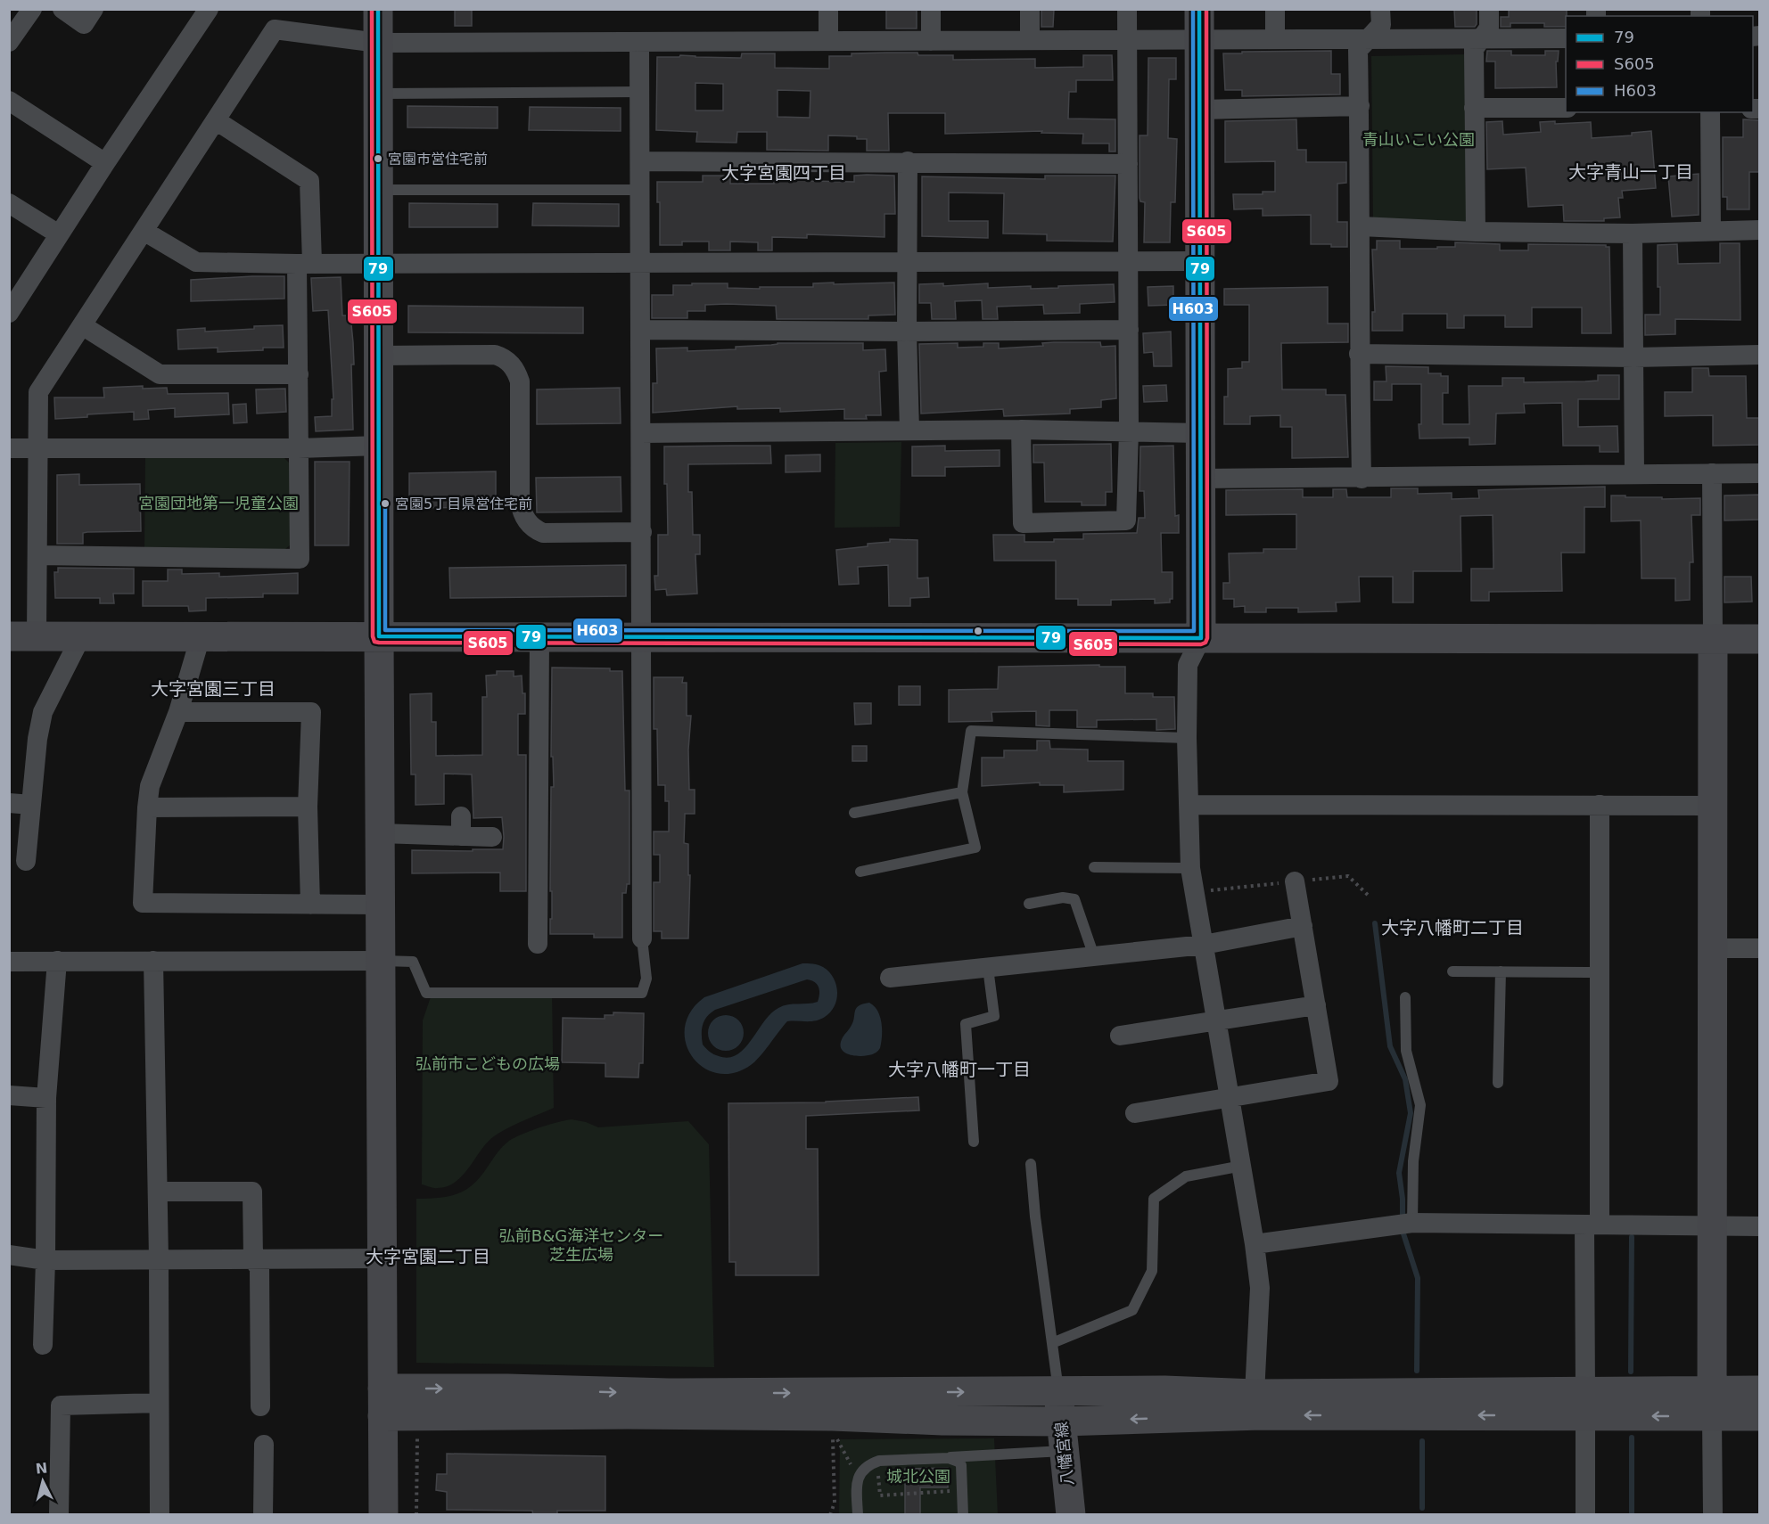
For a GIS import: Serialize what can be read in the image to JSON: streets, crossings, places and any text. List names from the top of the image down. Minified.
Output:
{"streets":{"street":["八幡宮線"]},"districts":["大字青山一丁目","大字宮園四丁目","大字宮園三丁目","大字八幡町二丁目","大字八幡町一丁目","大字宮園二丁目"],"parks":["青山いこい公園","宮園団地第一児童公園","弘前市こどもの広場","弘前B&G海洋センター 芝生広場","城北公園"],"places":["宮園市営住宅前","宮園5丁目県営住宅前"],"lines":["transit line 79","transit line S605","transit line H603"],"legend":["79","S605","H603"],"north":"top"}
